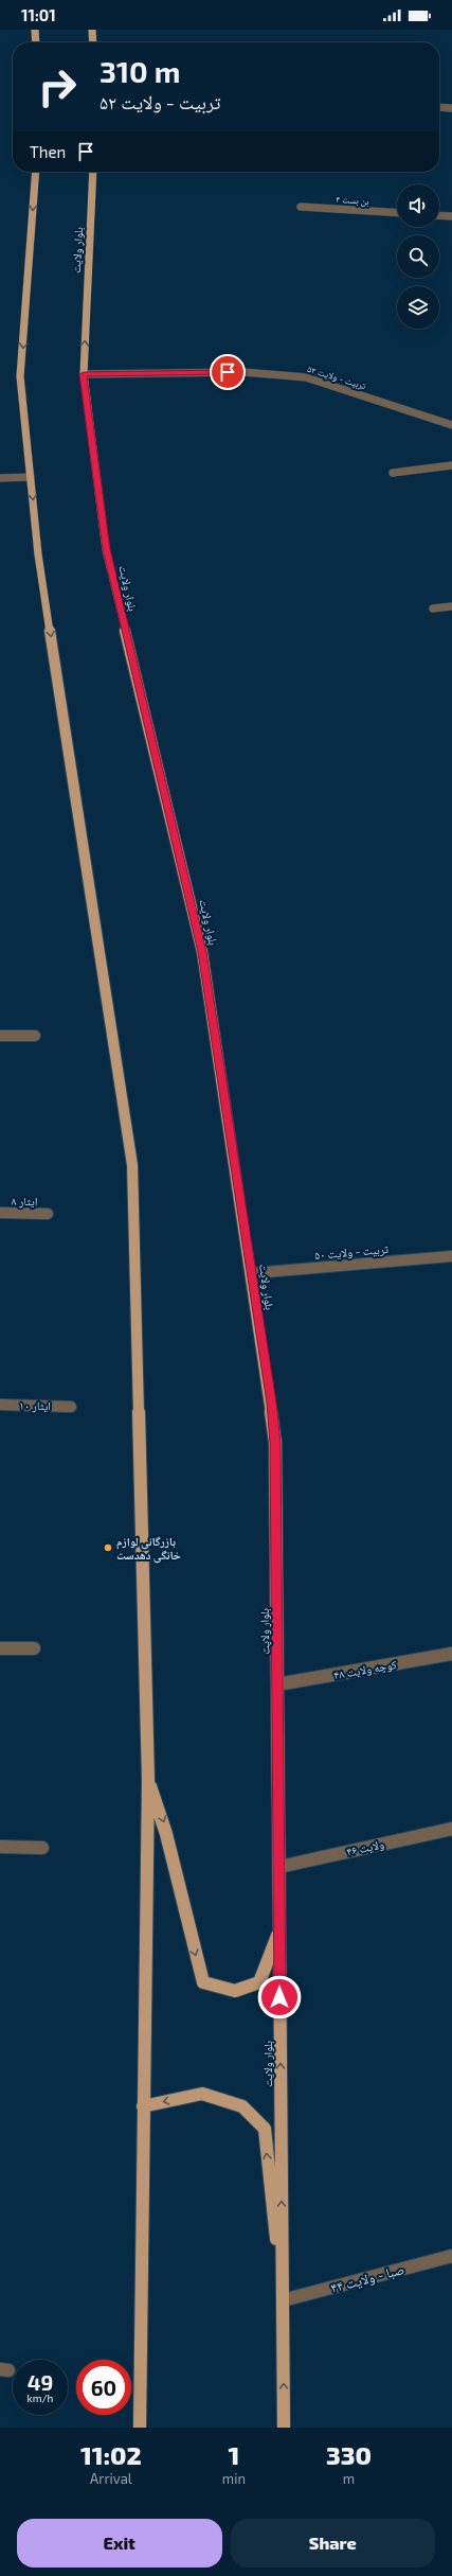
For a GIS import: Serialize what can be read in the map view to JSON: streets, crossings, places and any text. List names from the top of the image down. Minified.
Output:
{"streets":{"main road":["بلوار ولایت"],"street":["بن بست ۴","تربیت - ولایت ۵۲","ایثار ۸","تربیت - ولایت ۵۰","ایثار ۱۰","کوچه ولایت ۴۸","ولایت ۴۶","صبا - ولایت ۴۴"]},"crossings":[["بلوار ولایت","تربیت - ولایت ۵۲"],["بلوار ولایت","تربیت - ولایت ۵۰"],["بلوار ولایت","کوچه ولایت ۴۸"],["بلوار ولایت","ولایت ۴۶"],["بلوار ولایت","صبا - ولایت ۴۴"]],"places":["بازرگانی لوازم خانگی دهدست"],"page":{"status":"11:01","turn":["310 m","تربیت - ولایت ۵۲"],"then":"Then","speed":"49 km/h","limit":"60","eta":["11:02","Arrival","1","min","330","m"],"buttons":["Exit","Share"]}}
